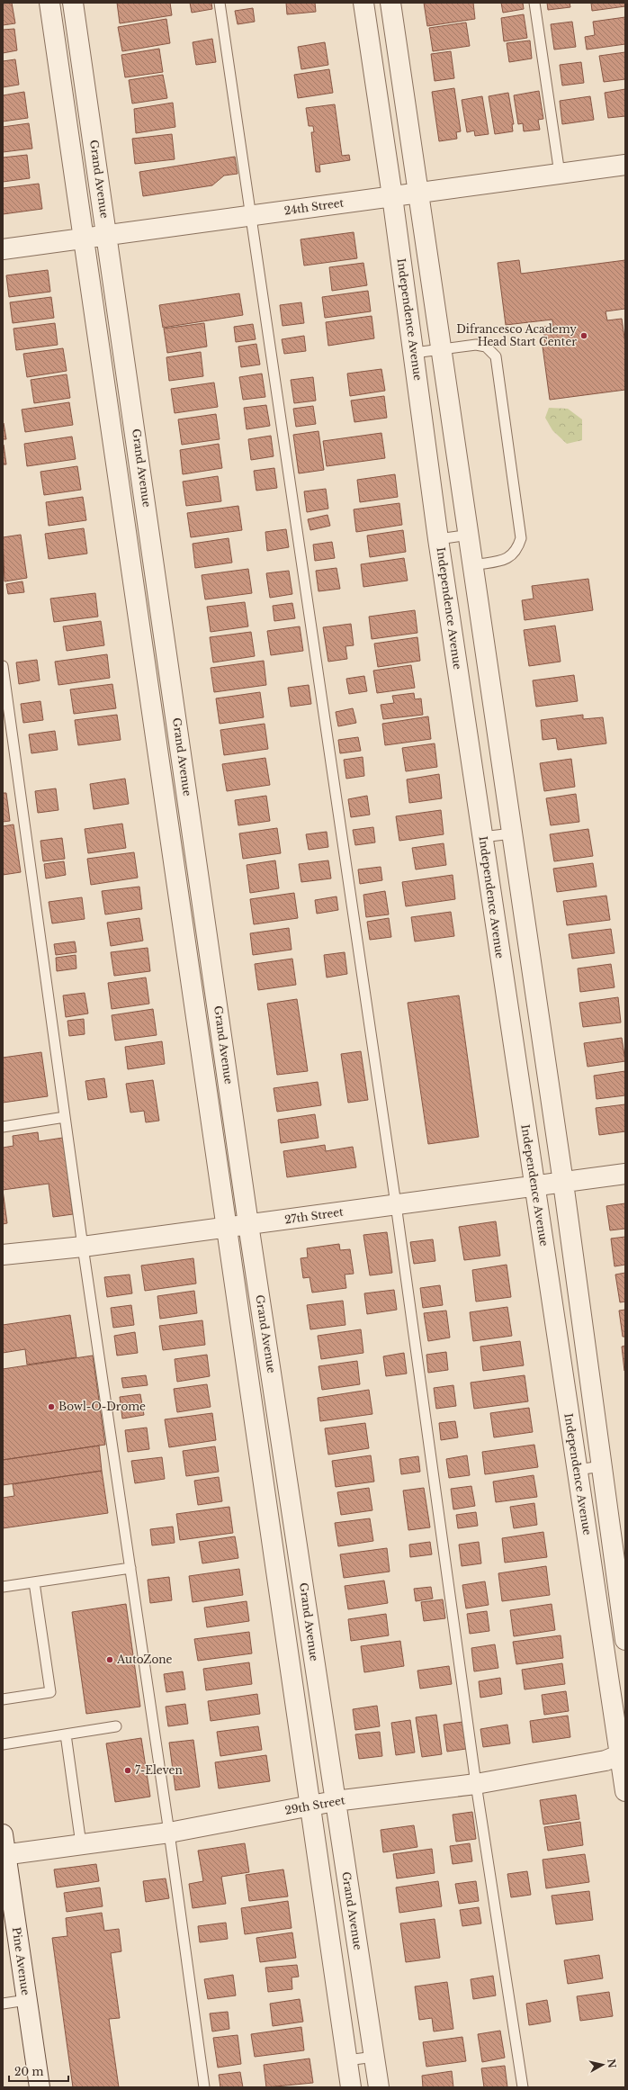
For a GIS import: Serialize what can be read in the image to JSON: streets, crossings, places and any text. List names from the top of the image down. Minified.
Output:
{"streets":{"street":["Grand Avenue","24th Street","Independence Avenue","27th Street","29th Street","Pine Avenue"]},"crossings":[["Grand Avenue","24th Street"],["Grand Avenue","27th Street"],["Grand Avenue","29th Street"],["24th Street","Independence Avenue"],["Independence Avenue","27th Street"],["Independence Avenue","29th Street"],["29th Street","Pine Avenue"]],"places":["Difrancesco Academy Head Start Center","Bowl-O-Drome","AutoZone","7-Eleven"],"scale_bar":"20 m","north":"right"}
